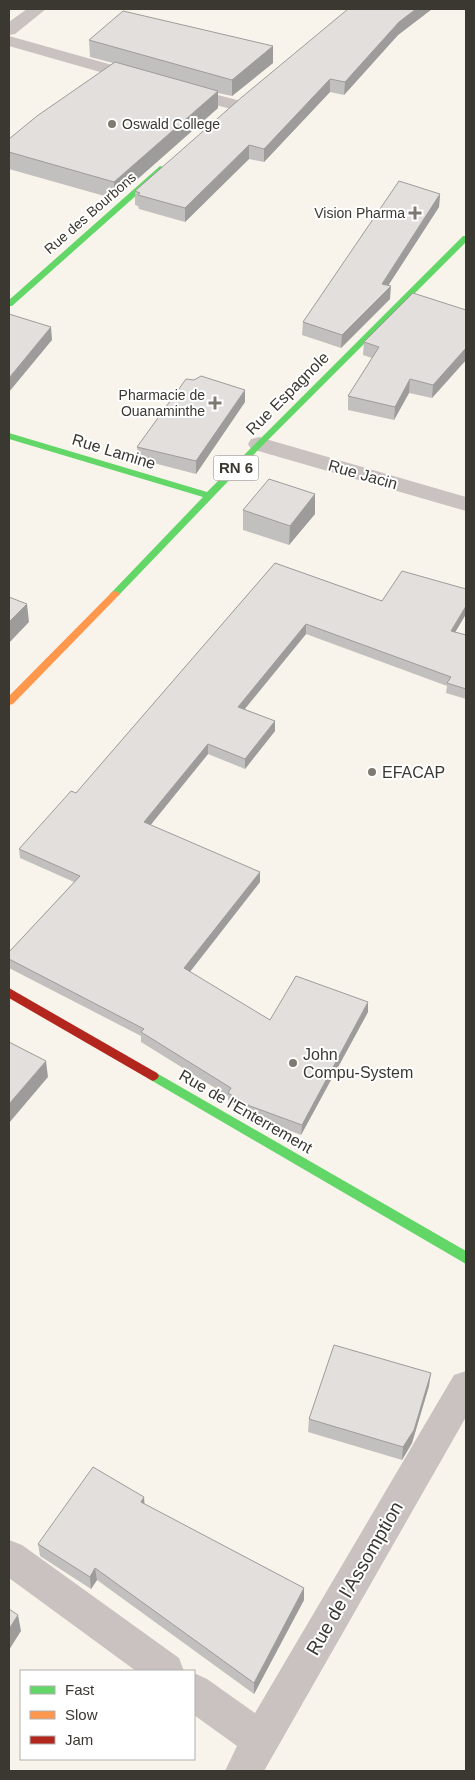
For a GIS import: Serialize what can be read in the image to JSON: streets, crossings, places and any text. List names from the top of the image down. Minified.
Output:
{"streets":{"street":["Rue des Bourbons","Rue Espagnole","Rue Lamine","RN 6","Rue Jacin","Rue de l'Enterrement","Rue de l'Assomption"]},"crossings":[["Rue Espagnole","Rue Lamine"],["Rue Espagnole","Rue Jacin"]],"places":{"other":["Oswald College","EFACAP","John Compu-System"],"health":["Vision Pharma","Pharmacie de Ouanaminthe"]},"legend":["Fast","Slow","Jam"]}
